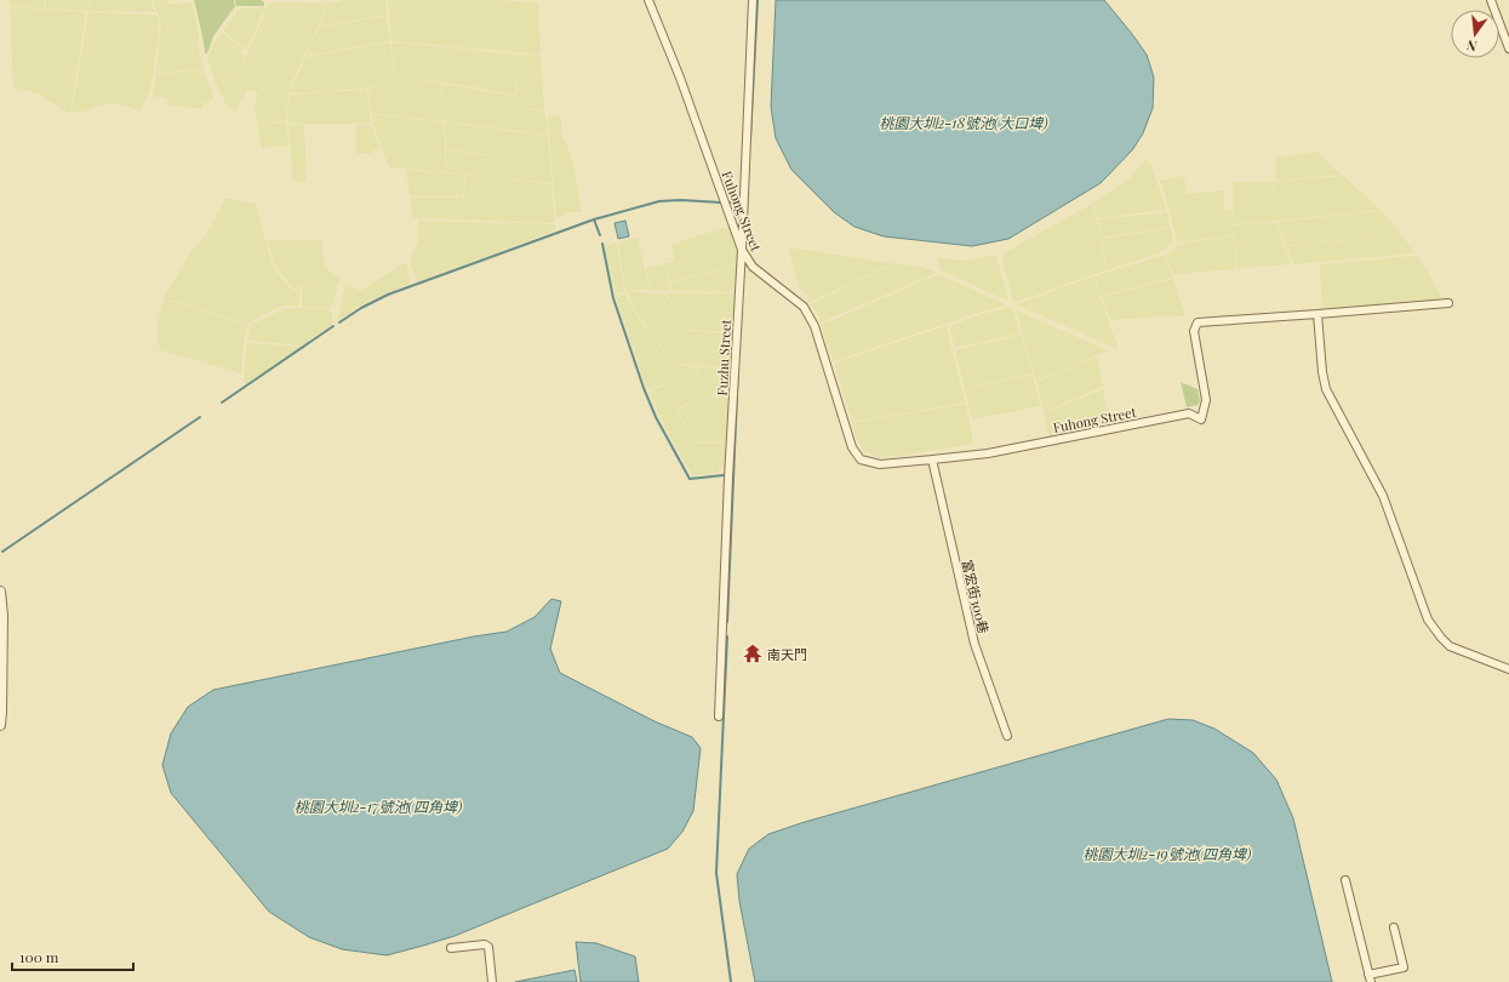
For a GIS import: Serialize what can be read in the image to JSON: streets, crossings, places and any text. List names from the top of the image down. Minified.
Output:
{"streets":{"street":["Fuhong Street","Fuzhu Street","富宏街300巷"]},"crossings":[["Fuhong Street","Fuzhu Street"],["Fuhong Street","富宏街300巷"]],"water":["桃園大圳2-18號池(大口埤)","桃園大圳2-17號池(四角埤)","桃園大圳2-19號池(四角埤)"],"places":{"temple":["南天門"]},"scale_bar":"100 m","north":"bottom"}
